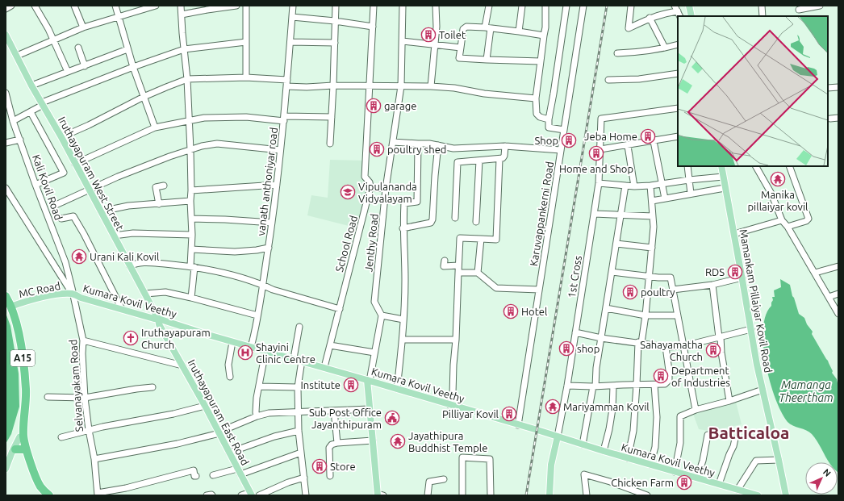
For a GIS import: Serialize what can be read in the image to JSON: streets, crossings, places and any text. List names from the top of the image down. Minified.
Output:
{"streets":{"highway":["A15"],"main road":["Iruthayapuram West Street","MC Road","Kumara Kovil Veethy","Mamankam Pillaiyar Kovil Road","Iruthayapuram East Road"],"street":["vanath anthoniyar road","Kali Kovil Road","Karuvappankerni Road","Jenthy Road","School Road","1st Cross","Selvanayakam Road"]},"crossings":[["Iruthayapuram West Street","Kumara Kovil Veethy"],["Iruthayapuram West Street","Iruthayapuram East Road"],["vanath anthoniyar road","Kumara Kovil Veethy"],["Kali Kovil Road","MC Road"],["Kali Kovil Road","Kumara Kovil Veethy"],["Kali Kovil Road","Selvanayakam Road"],["Karuvappankerni Road","Kumara Kovil Veethy"],["School Road","Kumara Kovil Veethy"],["1st Cross","Kumara Kovil Veethy"],["MC Road","Kumara Kovil Veethy"],["MC Road","A15"],["MC Road","Selvanayakam Road"],["Kumara Kovil Veethy","Selvanayakam Road"],["Kumara Kovil Veethy","Iruthayapuram East Road"]],"districts":["Batticaloa"],"water":["Mamanga Theertham"],"places":{"building":["Toilet","garage","Jeba Home","Shop","poultry shed","Home and Shop","RDS","poultry","Hotel","shop","Sahayamatha Church","Department of Industries","Institute","Pilliyar Kovil","Store","Chicken Farm"],"temple":["Manika pillaiyar kovil","Urani Kali Kovil","Mariyamman Kovil","Jayathipura Buddhist Temple"],"school or university":["Vipulananda Vidyalayam"],"church":["Iruthayapuram Church"],"hospital":["Shayini Clinic Centre"],"public building":["Sub Post Office Jayanthipuram"]},"north":"top right"}
